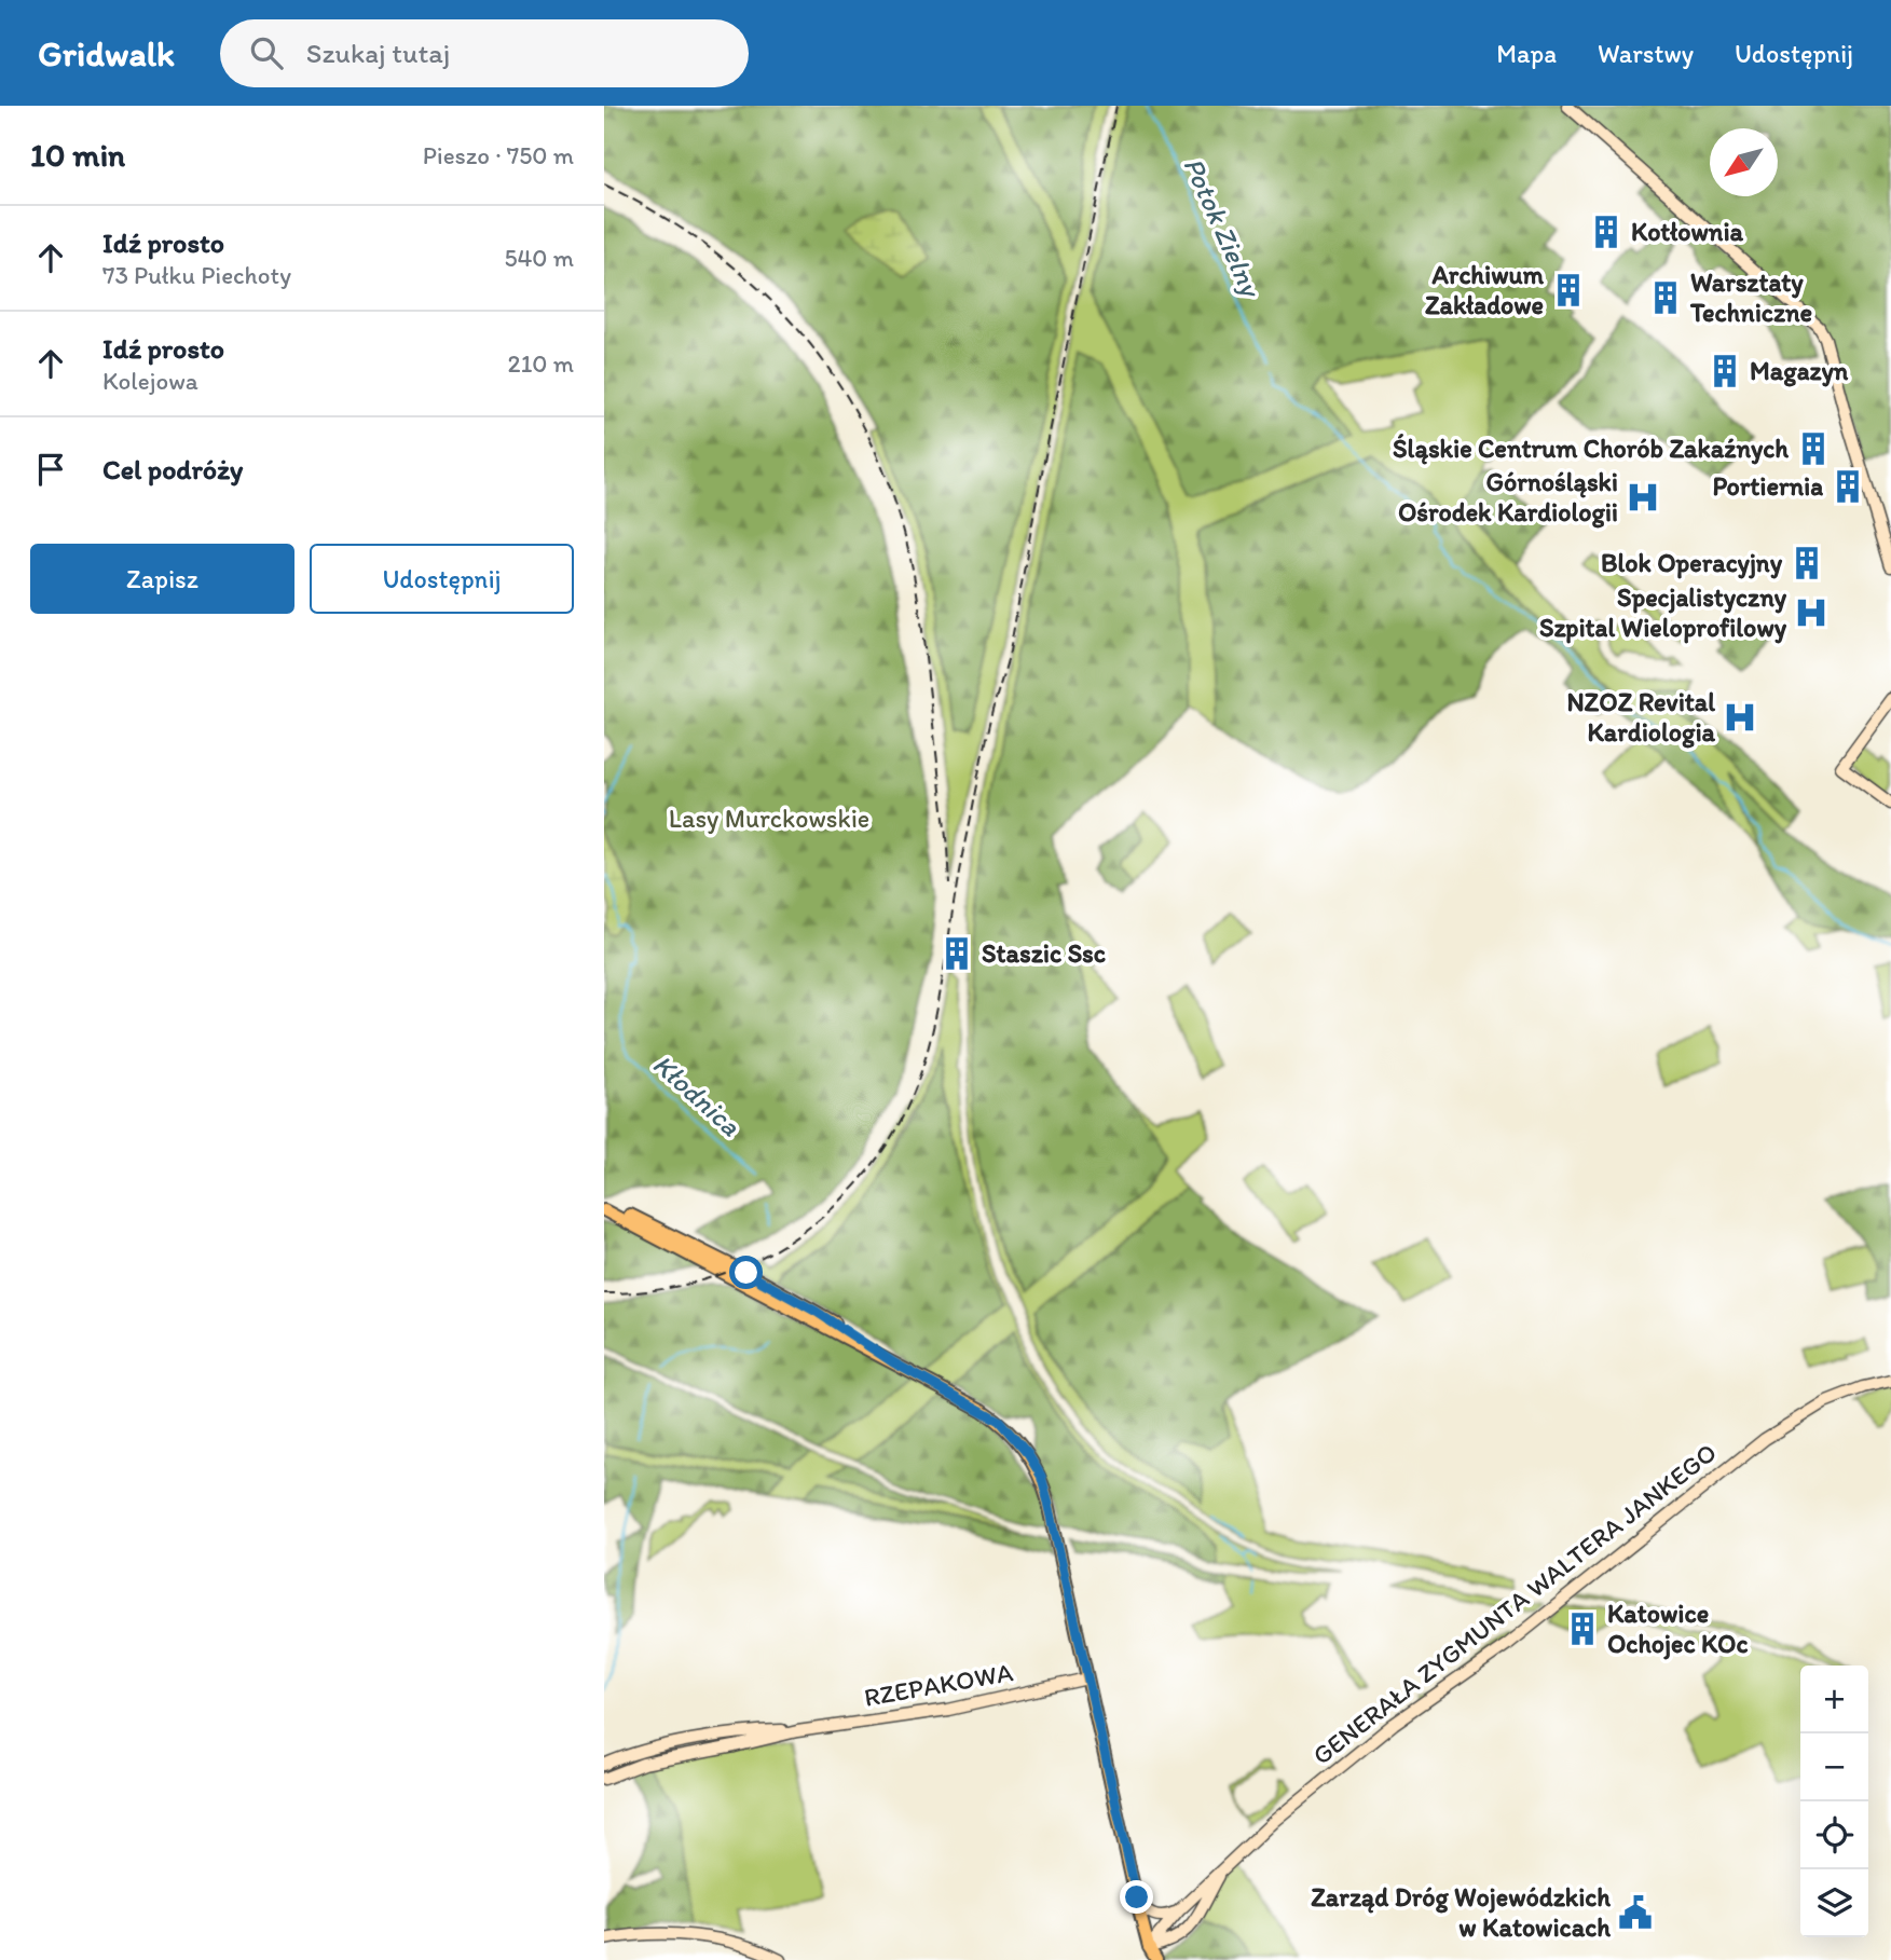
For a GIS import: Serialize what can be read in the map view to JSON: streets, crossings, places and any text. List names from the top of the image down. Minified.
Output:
{"streets":{"street":["GENERAŁA ZYGMUNTA WALTERA JANKEGO","RZEPAKOWA"]},"water":["Potok Zielny","Kłodnica"],"parks":["Lasy Murckowskie"],"places":{"building":["Kotłownia","Archiwum Zakładowe","Warsztaty Techniczne","Magazyn","Śląskie Centrum Chorób Zakaźnych","Portiernia","Blok Operacyjny","Staszic Ssc","Katowice Ochojec KOc"],"hospital":["Górnośląski Ośrodek Kardiologii","Specjalistyczny Szpital Wieloprofilowy","NZOZ Revital Kardiologia"],"public building":["Zarząd Dróg Wojewódzkich w Katowicach"]},"north":"bottom left","page":{"header":"Gridwalk","search":"Szukaj tutaj","nav":["Mapa","Warstwy","Udostępnij"],"heading":["10 min","Pieszo · 750 m"],"list":[["Idź prosto","73 Pułku Piechoty","540 m"],["Idź prosto","Kolejowa","210 m"],"Cel podróży"],"buttons":["Zapisz","Udostępnij"],"map_buttons":["+","−"]}}
